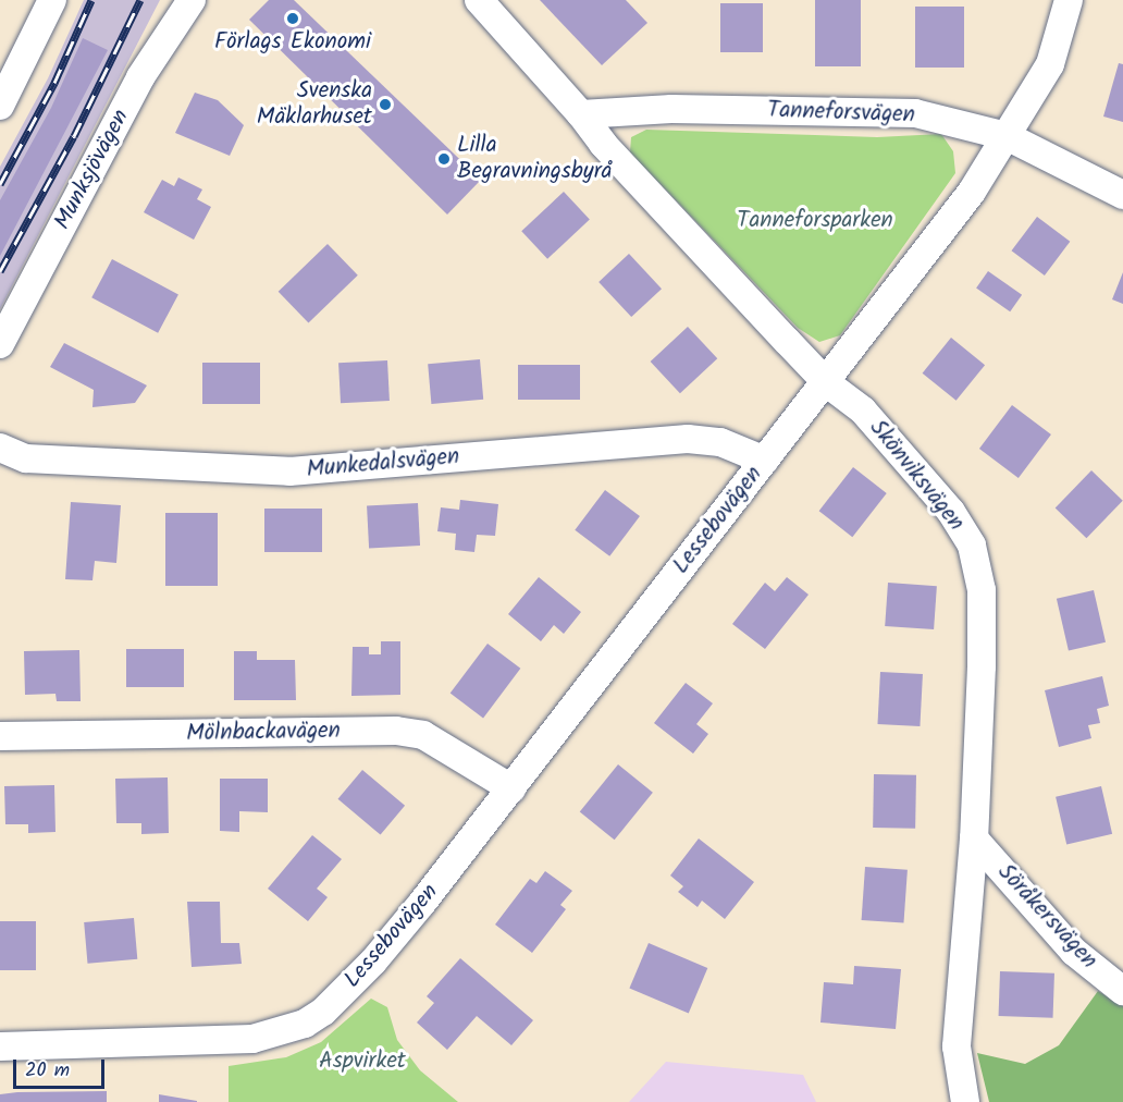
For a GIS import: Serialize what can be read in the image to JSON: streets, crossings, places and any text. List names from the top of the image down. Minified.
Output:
{"streets":{"street":["Tanneforsvägen","Munksjövägen","Munkedalsvägen","Skönviksvägen","Lessebovägen","Mölnbackavägen","Söråkersvägen"]},"crossings":[["Tanneforsvägen","Skönviksvägen"],["Tanneforsvägen","Lessebovägen"],["Munkedalsvägen","Lessebovägen"],["Skönviksvägen","Lessebovägen"],["Skönviksvägen","Söråkersvägen"],["Lessebovägen","Mölnbackavägen"]],"parks":["Tanneforsparken","Aspvirket"],"places":["Förlags Ekonomi","Svenska Mäklarhuset","Lilla Begravningsbyrå"],"scale_bar":"20 m"}
